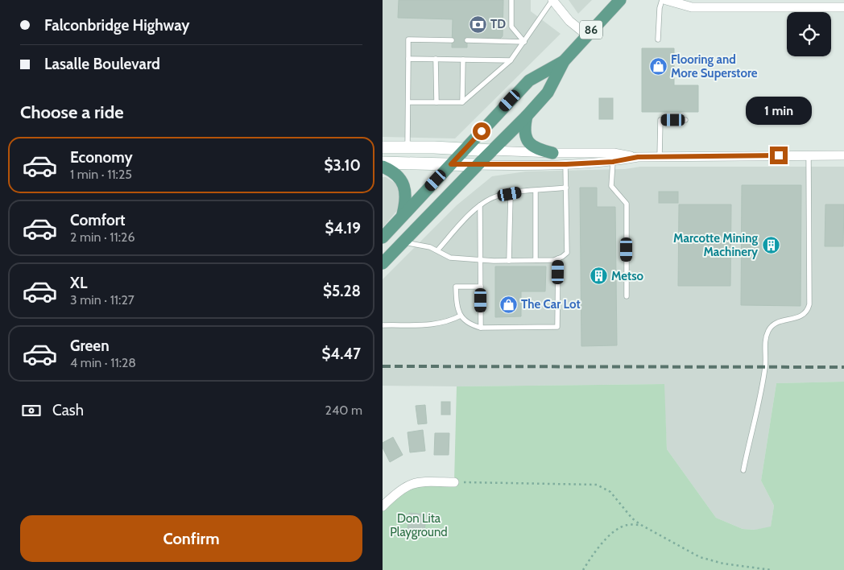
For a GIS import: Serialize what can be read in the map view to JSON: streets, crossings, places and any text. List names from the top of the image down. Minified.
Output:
{"streets":{"main road":["86"]},"parks":["Don Lita Playground"],"places":{"bank":["TD"],"shop":["Flooring and More Superstore","The Car Lot"],"building":["Marcotte Mining Machinery","Metso"]},"page":{"banner":["Falconbridge Highway","Lasalle Boulevard"],"heading":"Choose a ride","bubble":"1 min","list":[{"name":"Economy","note":"1 min · 11:25","value":"$3.10"},{"name":"Comfort","note":"2 min · 11:26","value":"$4.19"},{"name":"XL","note":"3 min · 11:27","value":"$5.28"},{"name":"Green","note":"4 min · 11:28","value":"$4.47"}],"pay":["Cash","240 m"],"buttons":"Confirm"}}
